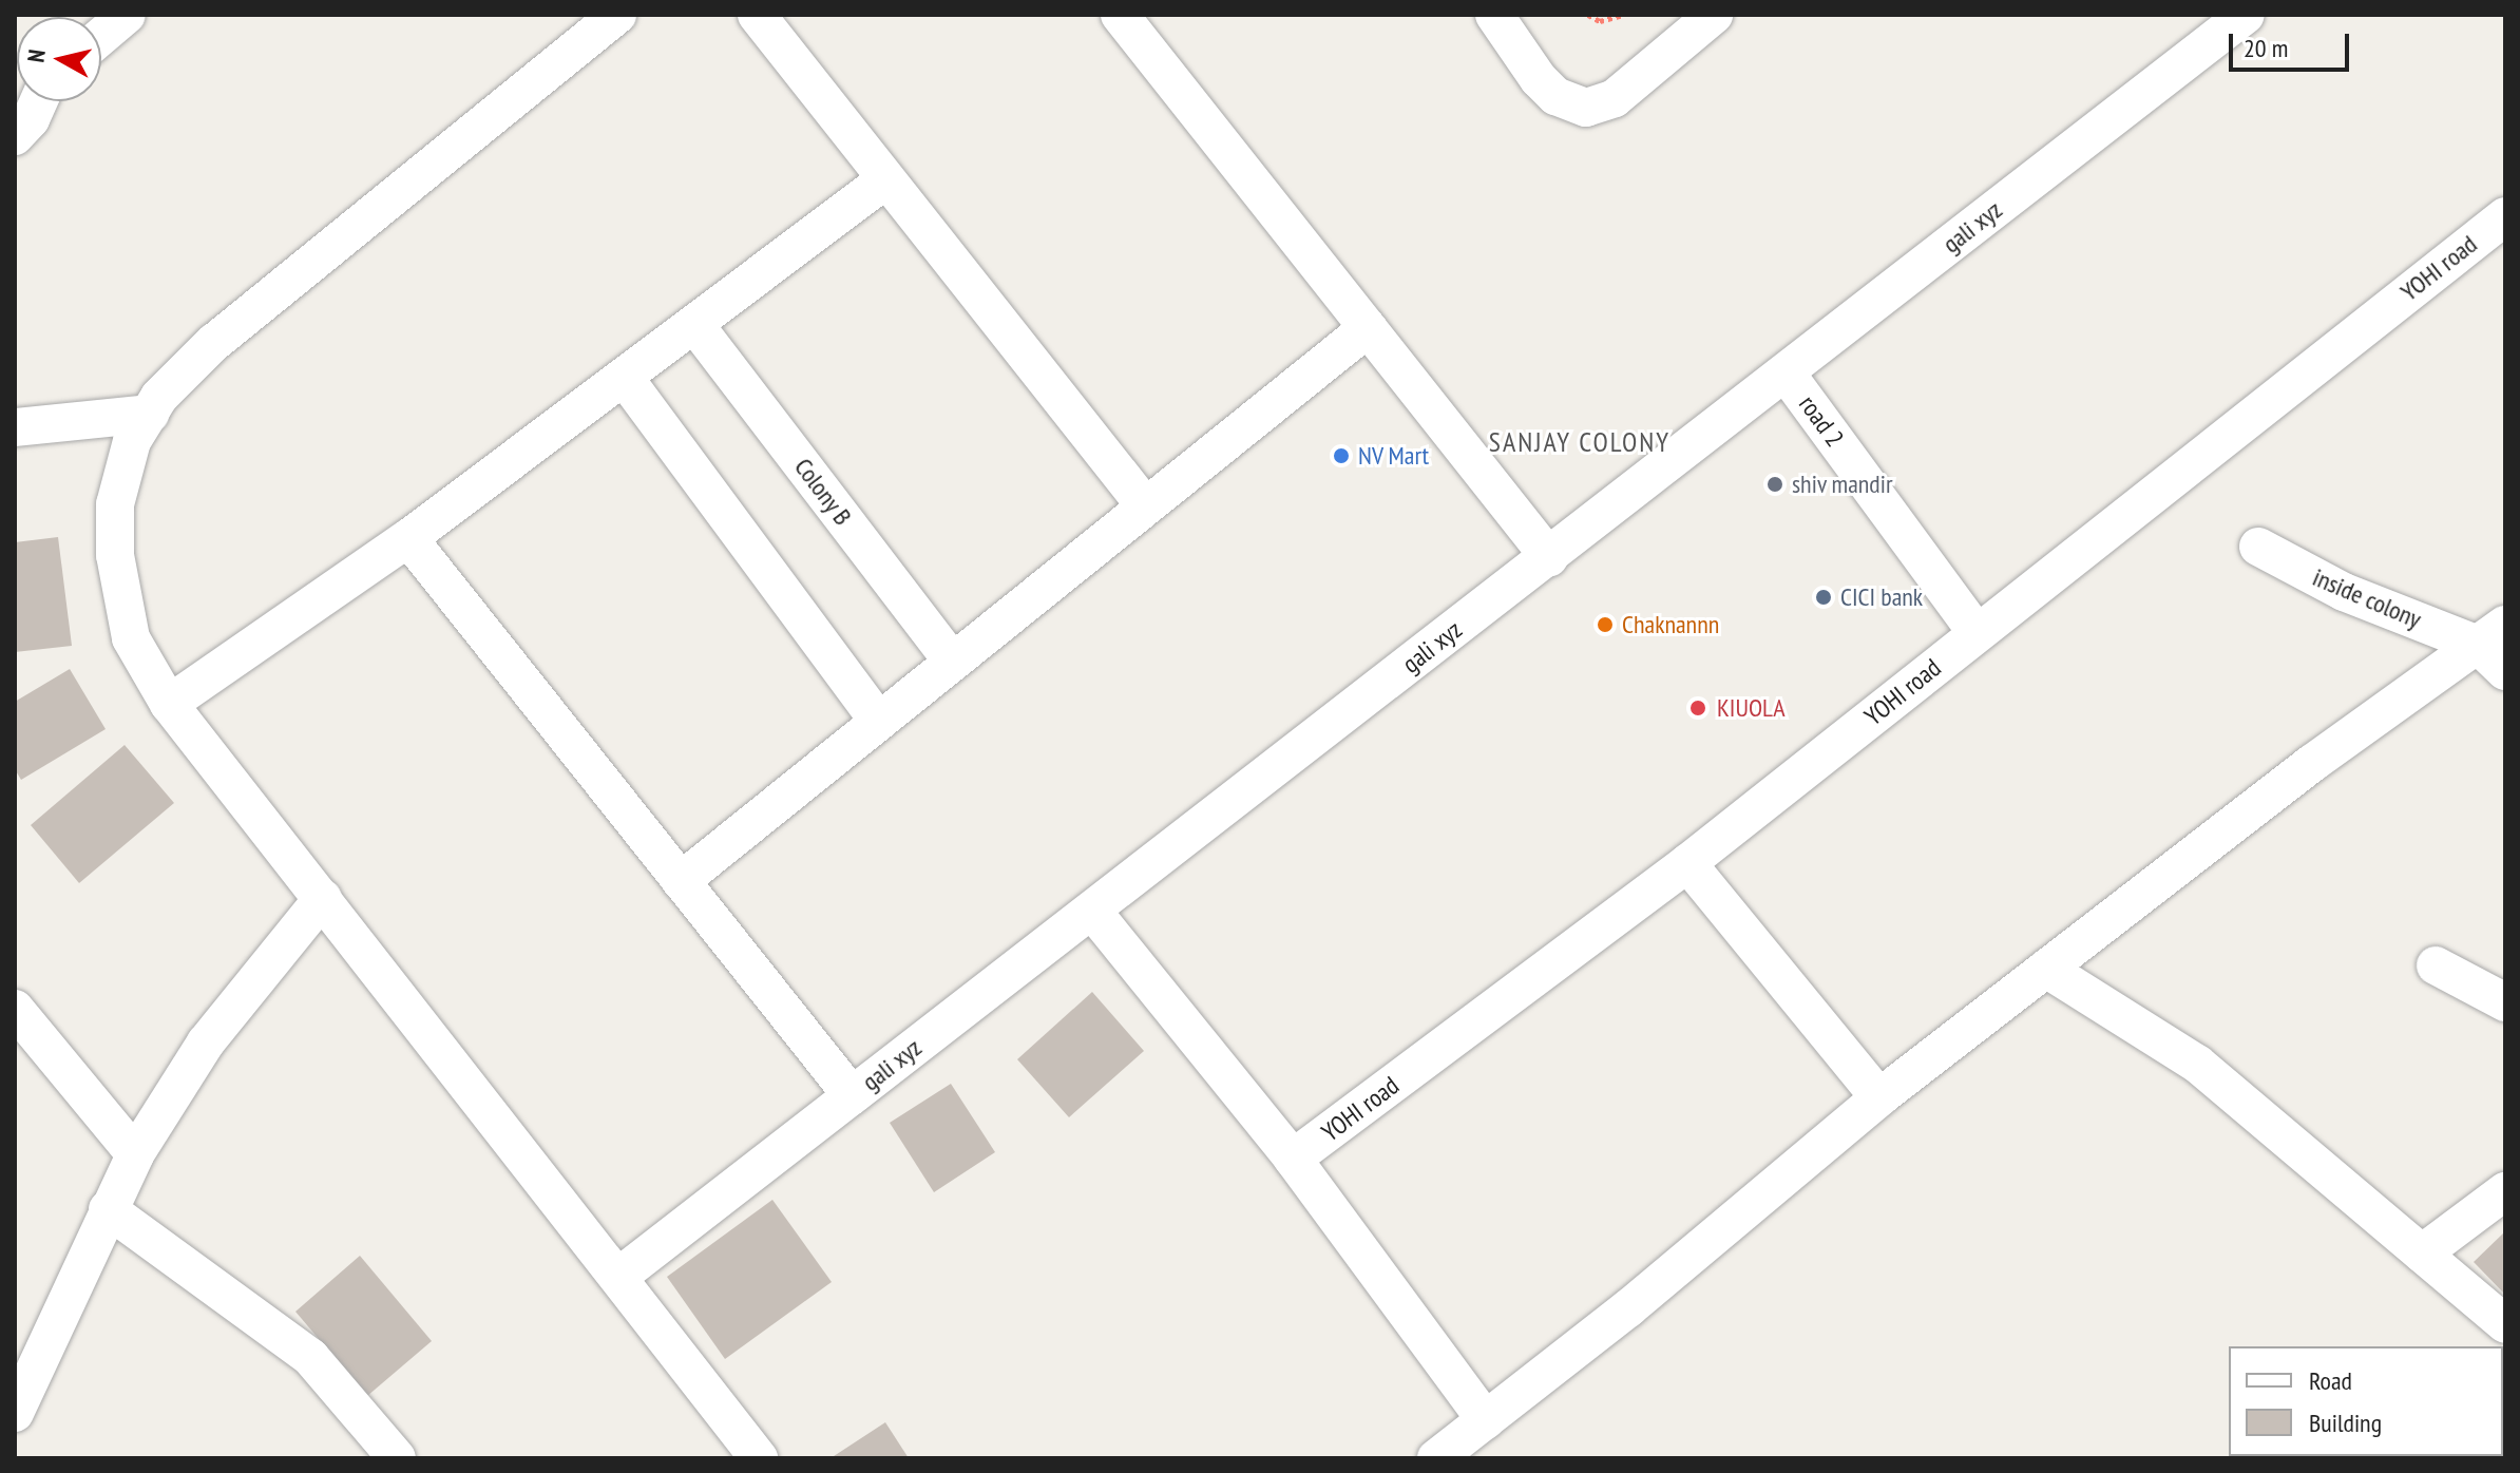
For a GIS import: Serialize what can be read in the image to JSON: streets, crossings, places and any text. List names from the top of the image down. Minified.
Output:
{"streets":{"street":["gali xyz","YOHI road","road 2","Colony B","inside colony"]},"crossings":[["gali xyz","road 2"],["YOHI road","road 2"]],"districts":["SANJAY COLONY"],"places":["NV Mart","shiv mandir","CICI bank","Chaknannn","KIUOLA"],"legend":["Road","Building"],"scale_bar":"20 m","north":"left"}
